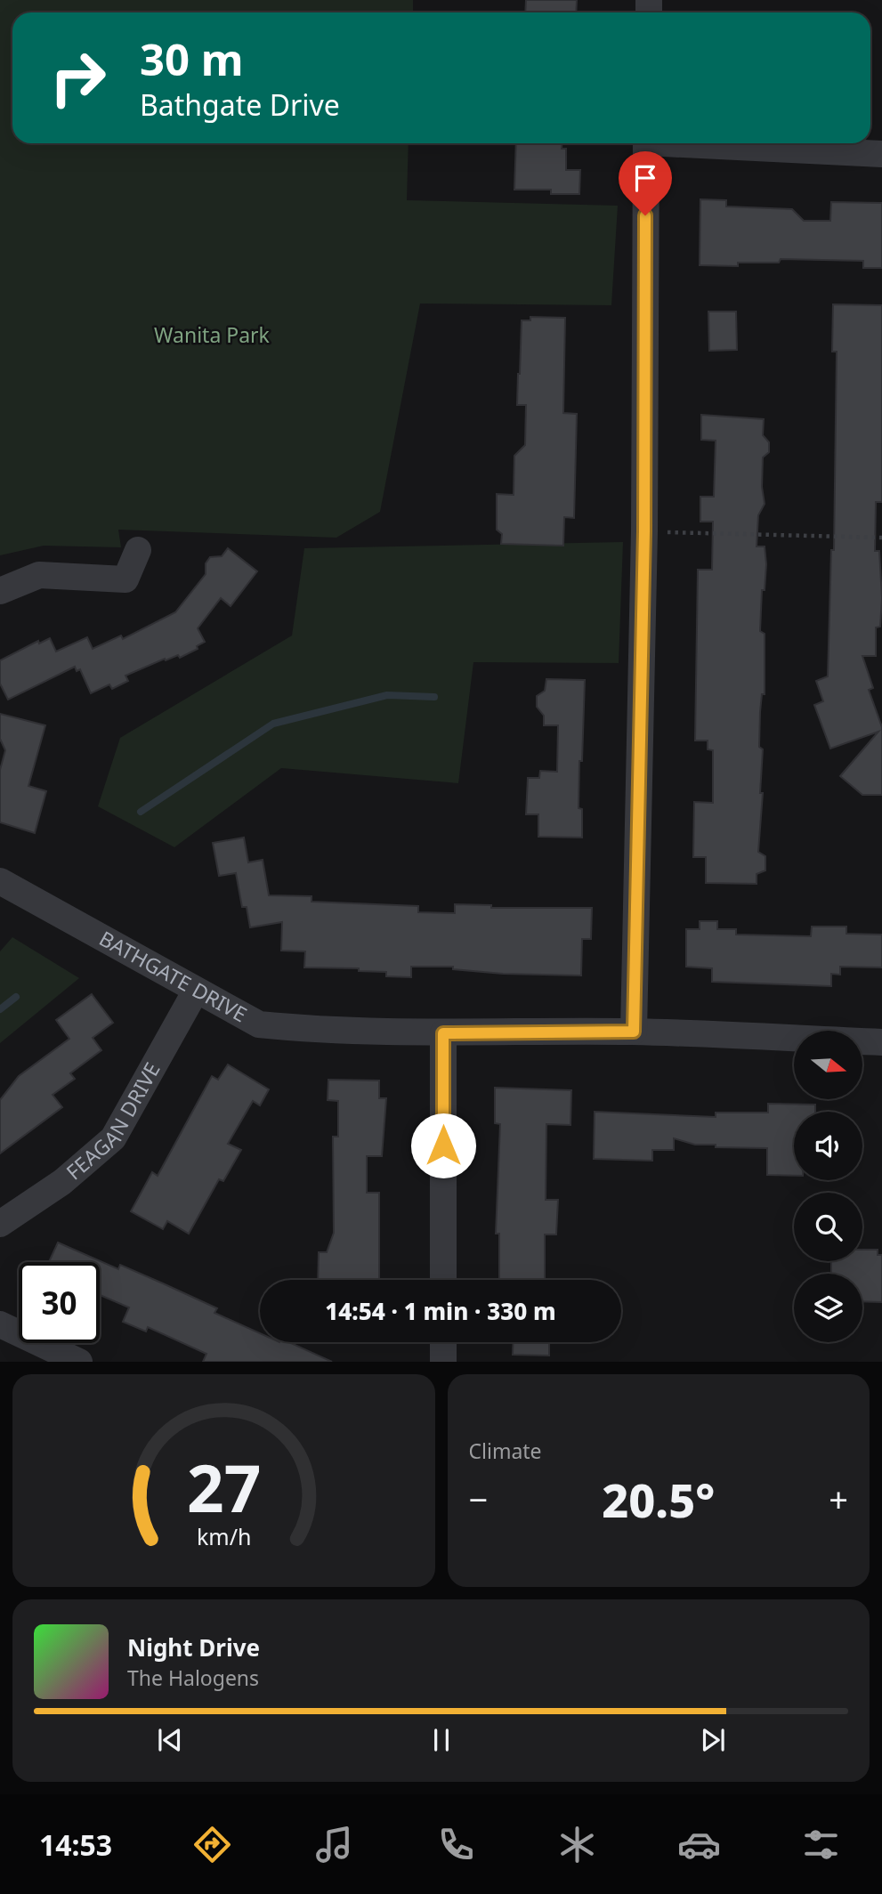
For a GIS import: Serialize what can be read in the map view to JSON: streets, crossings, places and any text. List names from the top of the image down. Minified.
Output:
{"streets":{"street":["BATHGATE DRIVE","FEAGAN DRIVE"]},"crossings":[["BATHGATE DRIVE","FEAGAN DRIVE"]],"parks":["Wanita Park"],"north":"right","page":{"turn":["30 m","Bathgate Drive"],"limit":"30","trip":"14:54 · 1 min · 330 m","tile":"Climate","heat":["−","20.5°","+"],"song":["Night Drive","The Halogens"],"tabs":"14:53","gauge":["27","km/h"]}}
